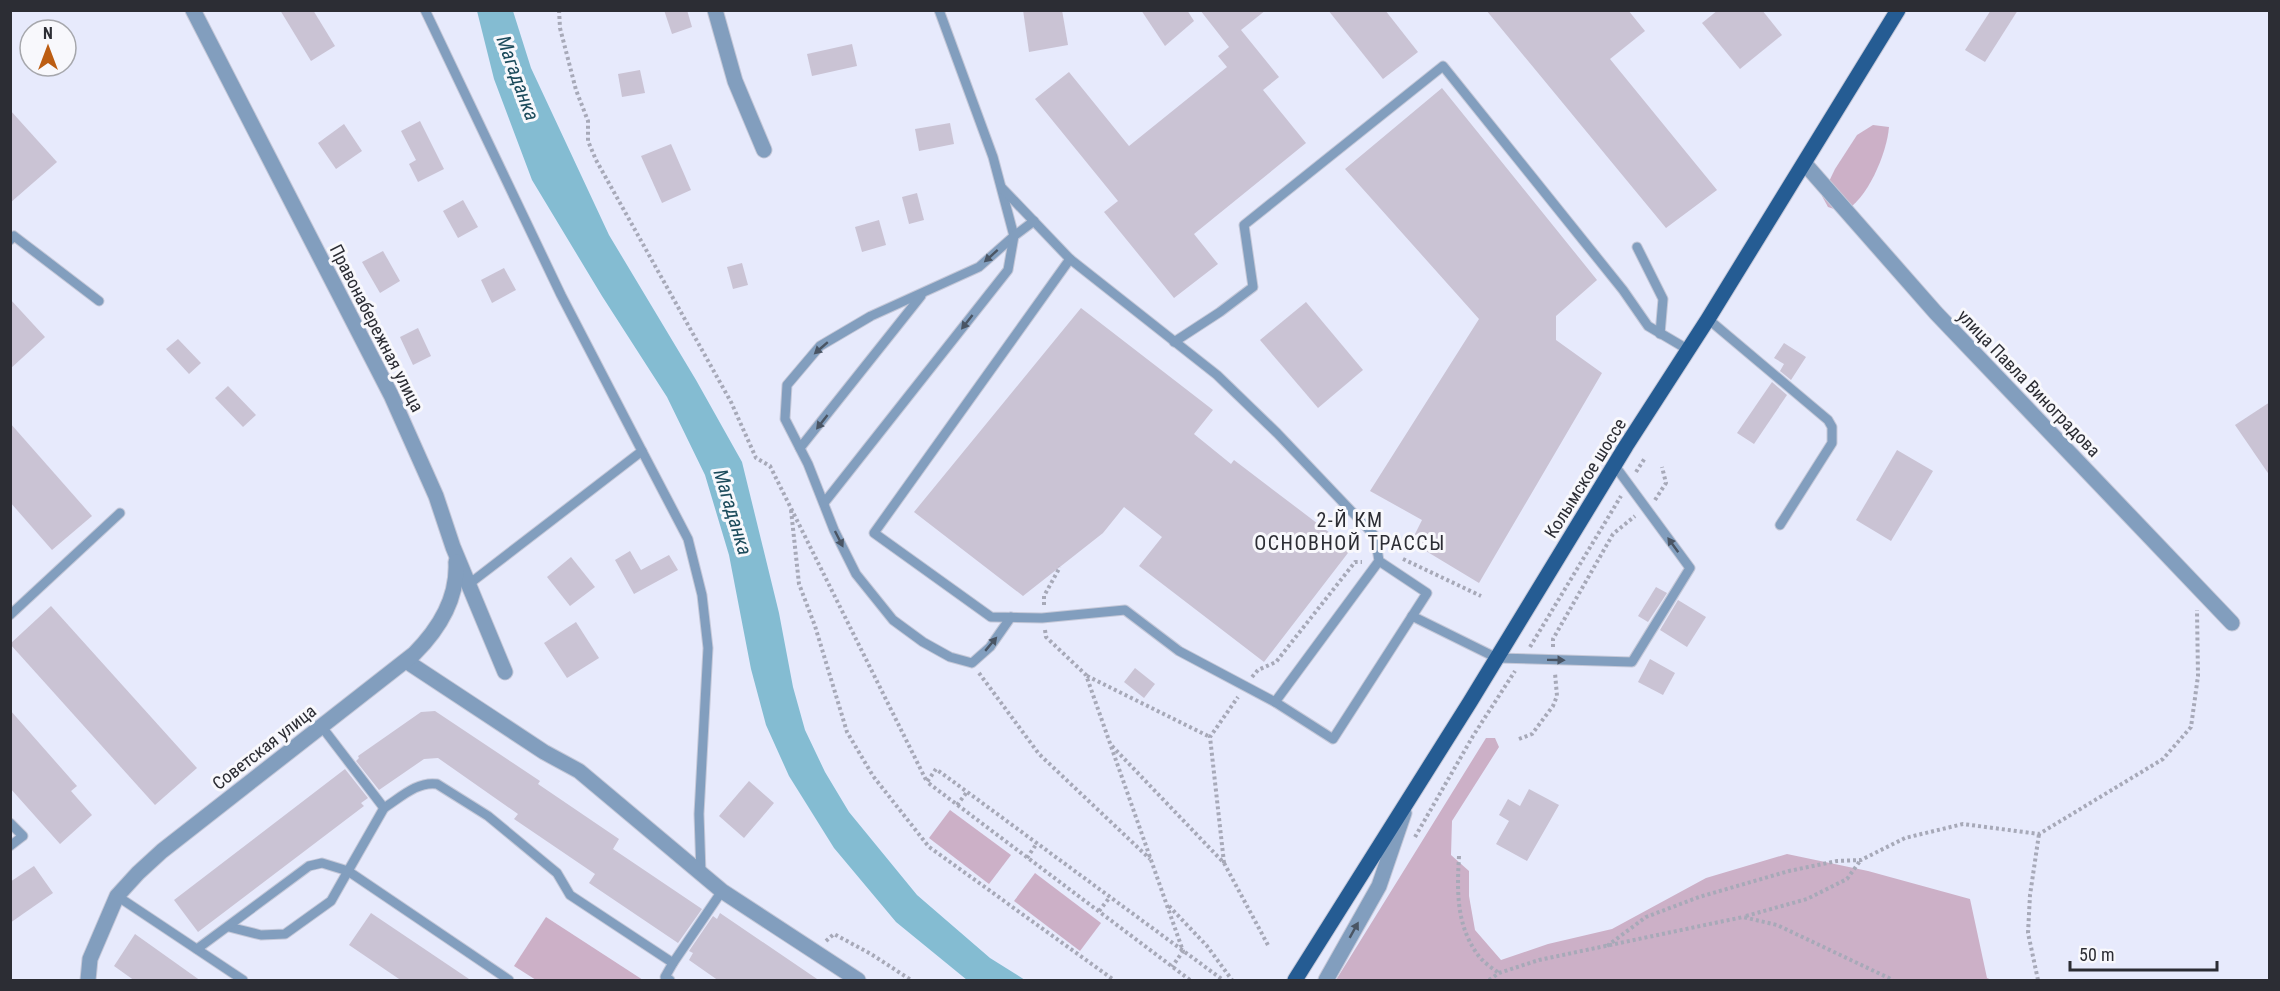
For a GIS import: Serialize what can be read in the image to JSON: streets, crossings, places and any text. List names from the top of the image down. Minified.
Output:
{"streets":{"main road":["Колымское шоссе"],"street":["Правонабережная улица","улица Павла Виноградова","Советская улица"]},"crossings":[["Правонабережная улица","Советская улица"],["улица Павла Виноградова","Колымское шоссе"]],"districts":["2-Й КМ ОСНОВНОЙ ТРАССЫ"],"water":["Магаданка"],"scale_bar":"50 m","north":"top"}
